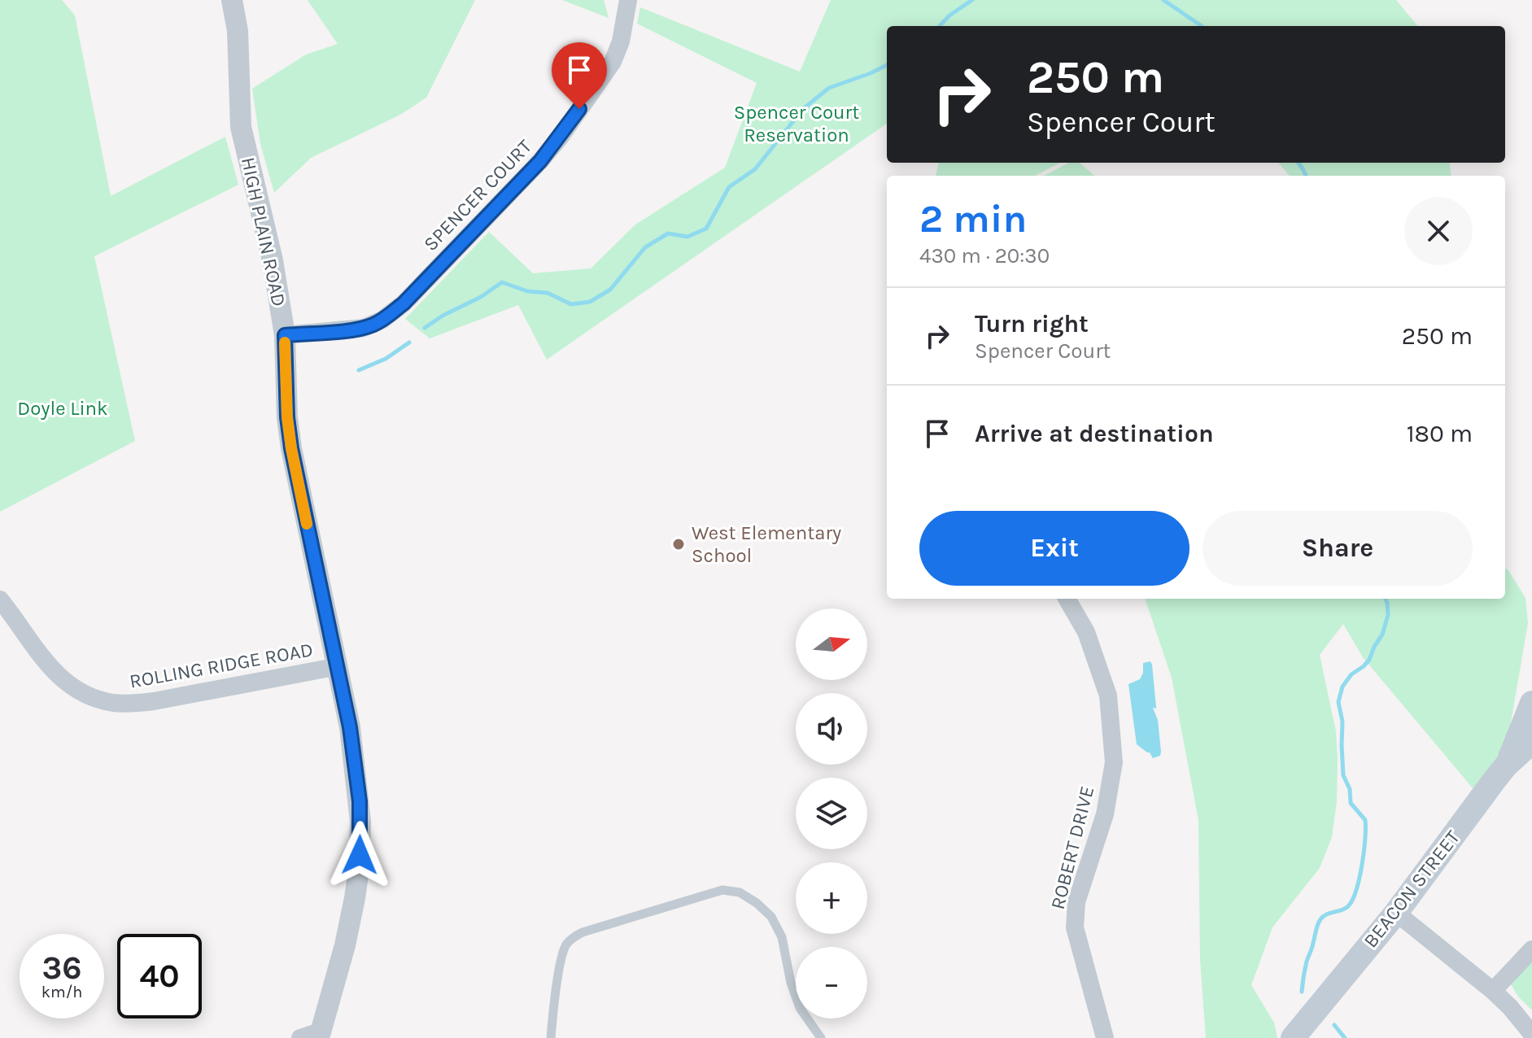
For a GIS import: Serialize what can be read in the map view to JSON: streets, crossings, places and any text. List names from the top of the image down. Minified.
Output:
{"streets":{"main road":["BEACON STREET"],"street":["SPENCER COURT","HIGH PLAIN ROAD","ROLLING RIDGE ROAD","ROBERT DRIVE"]},"crossings":[["SPENCER COURT","HIGH PLAIN ROAD"],["HIGH PLAIN ROAD","ROLLING RIDGE ROAD"]],"parks":["Spencer Court Reservation","Doyle Link"],"places":["West Elementary School"],"north":"right","page":{"turn":["250 m","Spencer Court"],"heading":["2 min","430 m · 20:30"],"list":[{"name":"Turn right","note":"Spencer Court","value":"250 m"},{"name":"Arrive at destination","value":"180 m"}],"buttons":["Exit","Share"],"map_buttons":["+","−"],"speed":"36 km/h","limit":"40"}}
